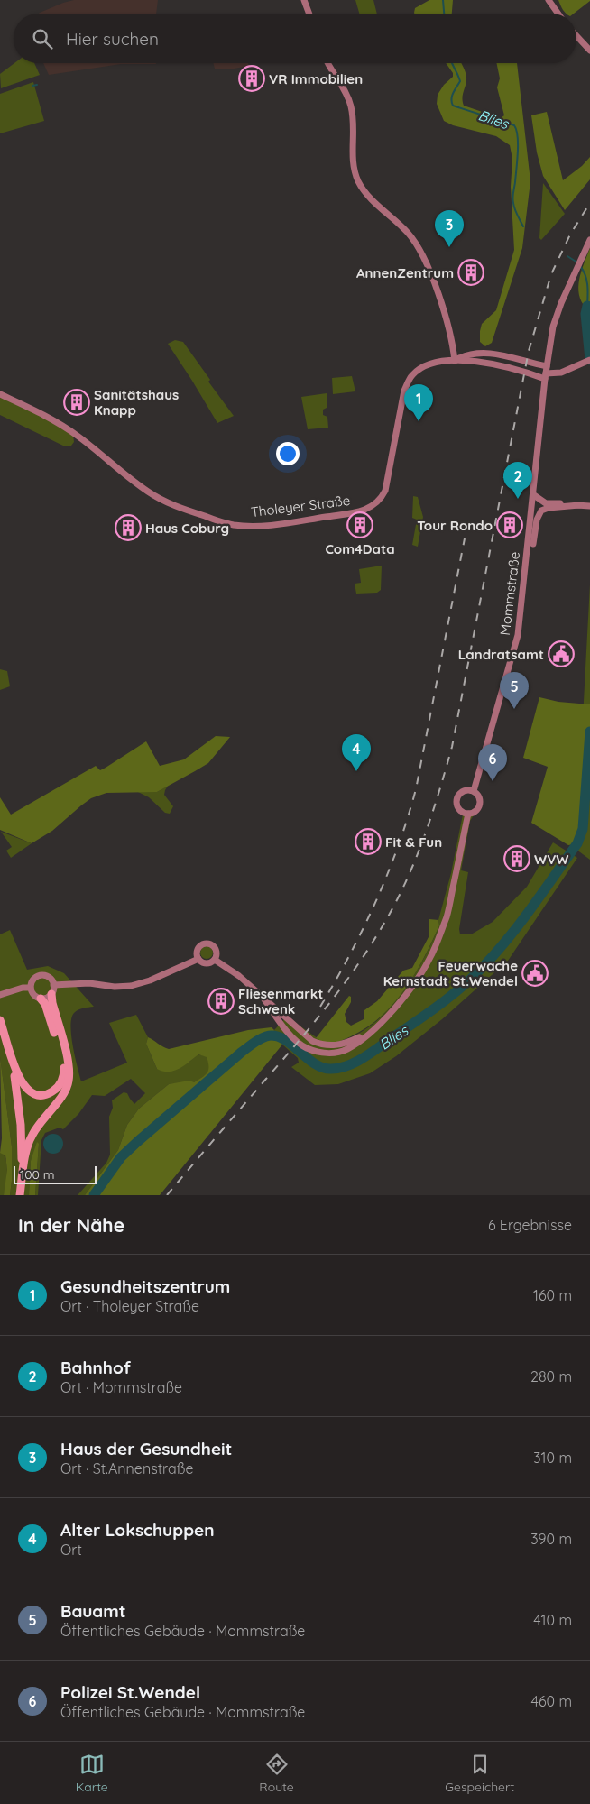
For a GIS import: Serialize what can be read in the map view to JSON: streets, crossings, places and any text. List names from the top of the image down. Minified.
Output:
{"streets":{"main road":["Tholeyer Straße","Mommstraße"]},"crossings":[["Tholeyer Straße","Mommstraße"]],"water":["Blies"],"places":{"building":["VR Immobilien","AnnenZentrum","Sanitätshaus Knapp","Com4Data","Tour Rondo","Haus Coburg","Fit & Fun","WVW","Fliesenmarkt Schwenk"],"public building":["Landratsamt","Feuerwache Kernstadt St.Wendel"]},"scale_bar":"100 m","page":{"search":"Hier suchen","pins":["3","1","2","5","4","6"],"scale":"100 m","heading":["In der Nähe","6 Ergebnisse"],"list":[{"mark":"1","name":"Gesundheitszentrum","note":"Ort · Tholeyer Straße","value":"160 m"},{"mark":"2","name":"Bahnhof","note":"Ort · Mommstraße","value":"280 m"},{"mark":"3","name":"Haus der Gesundheit","note":"Ort · St.Annenstraße","value":"310 m"},{"mark":"4","name":"Alter Lokschuppen","note":"Ort","value":"390 m"},{"mark":"5","name":"Bauamt","note":"Öffentliches Gebäude · Mommstraße","value":"410 m"},{"mark":"6","name":"Polizei St.Wendel","note":"Öffentliches Gebäude · Mommstraße","value":"460 m"}],"nav":["Karte","Route","Gespeichert"]}}
